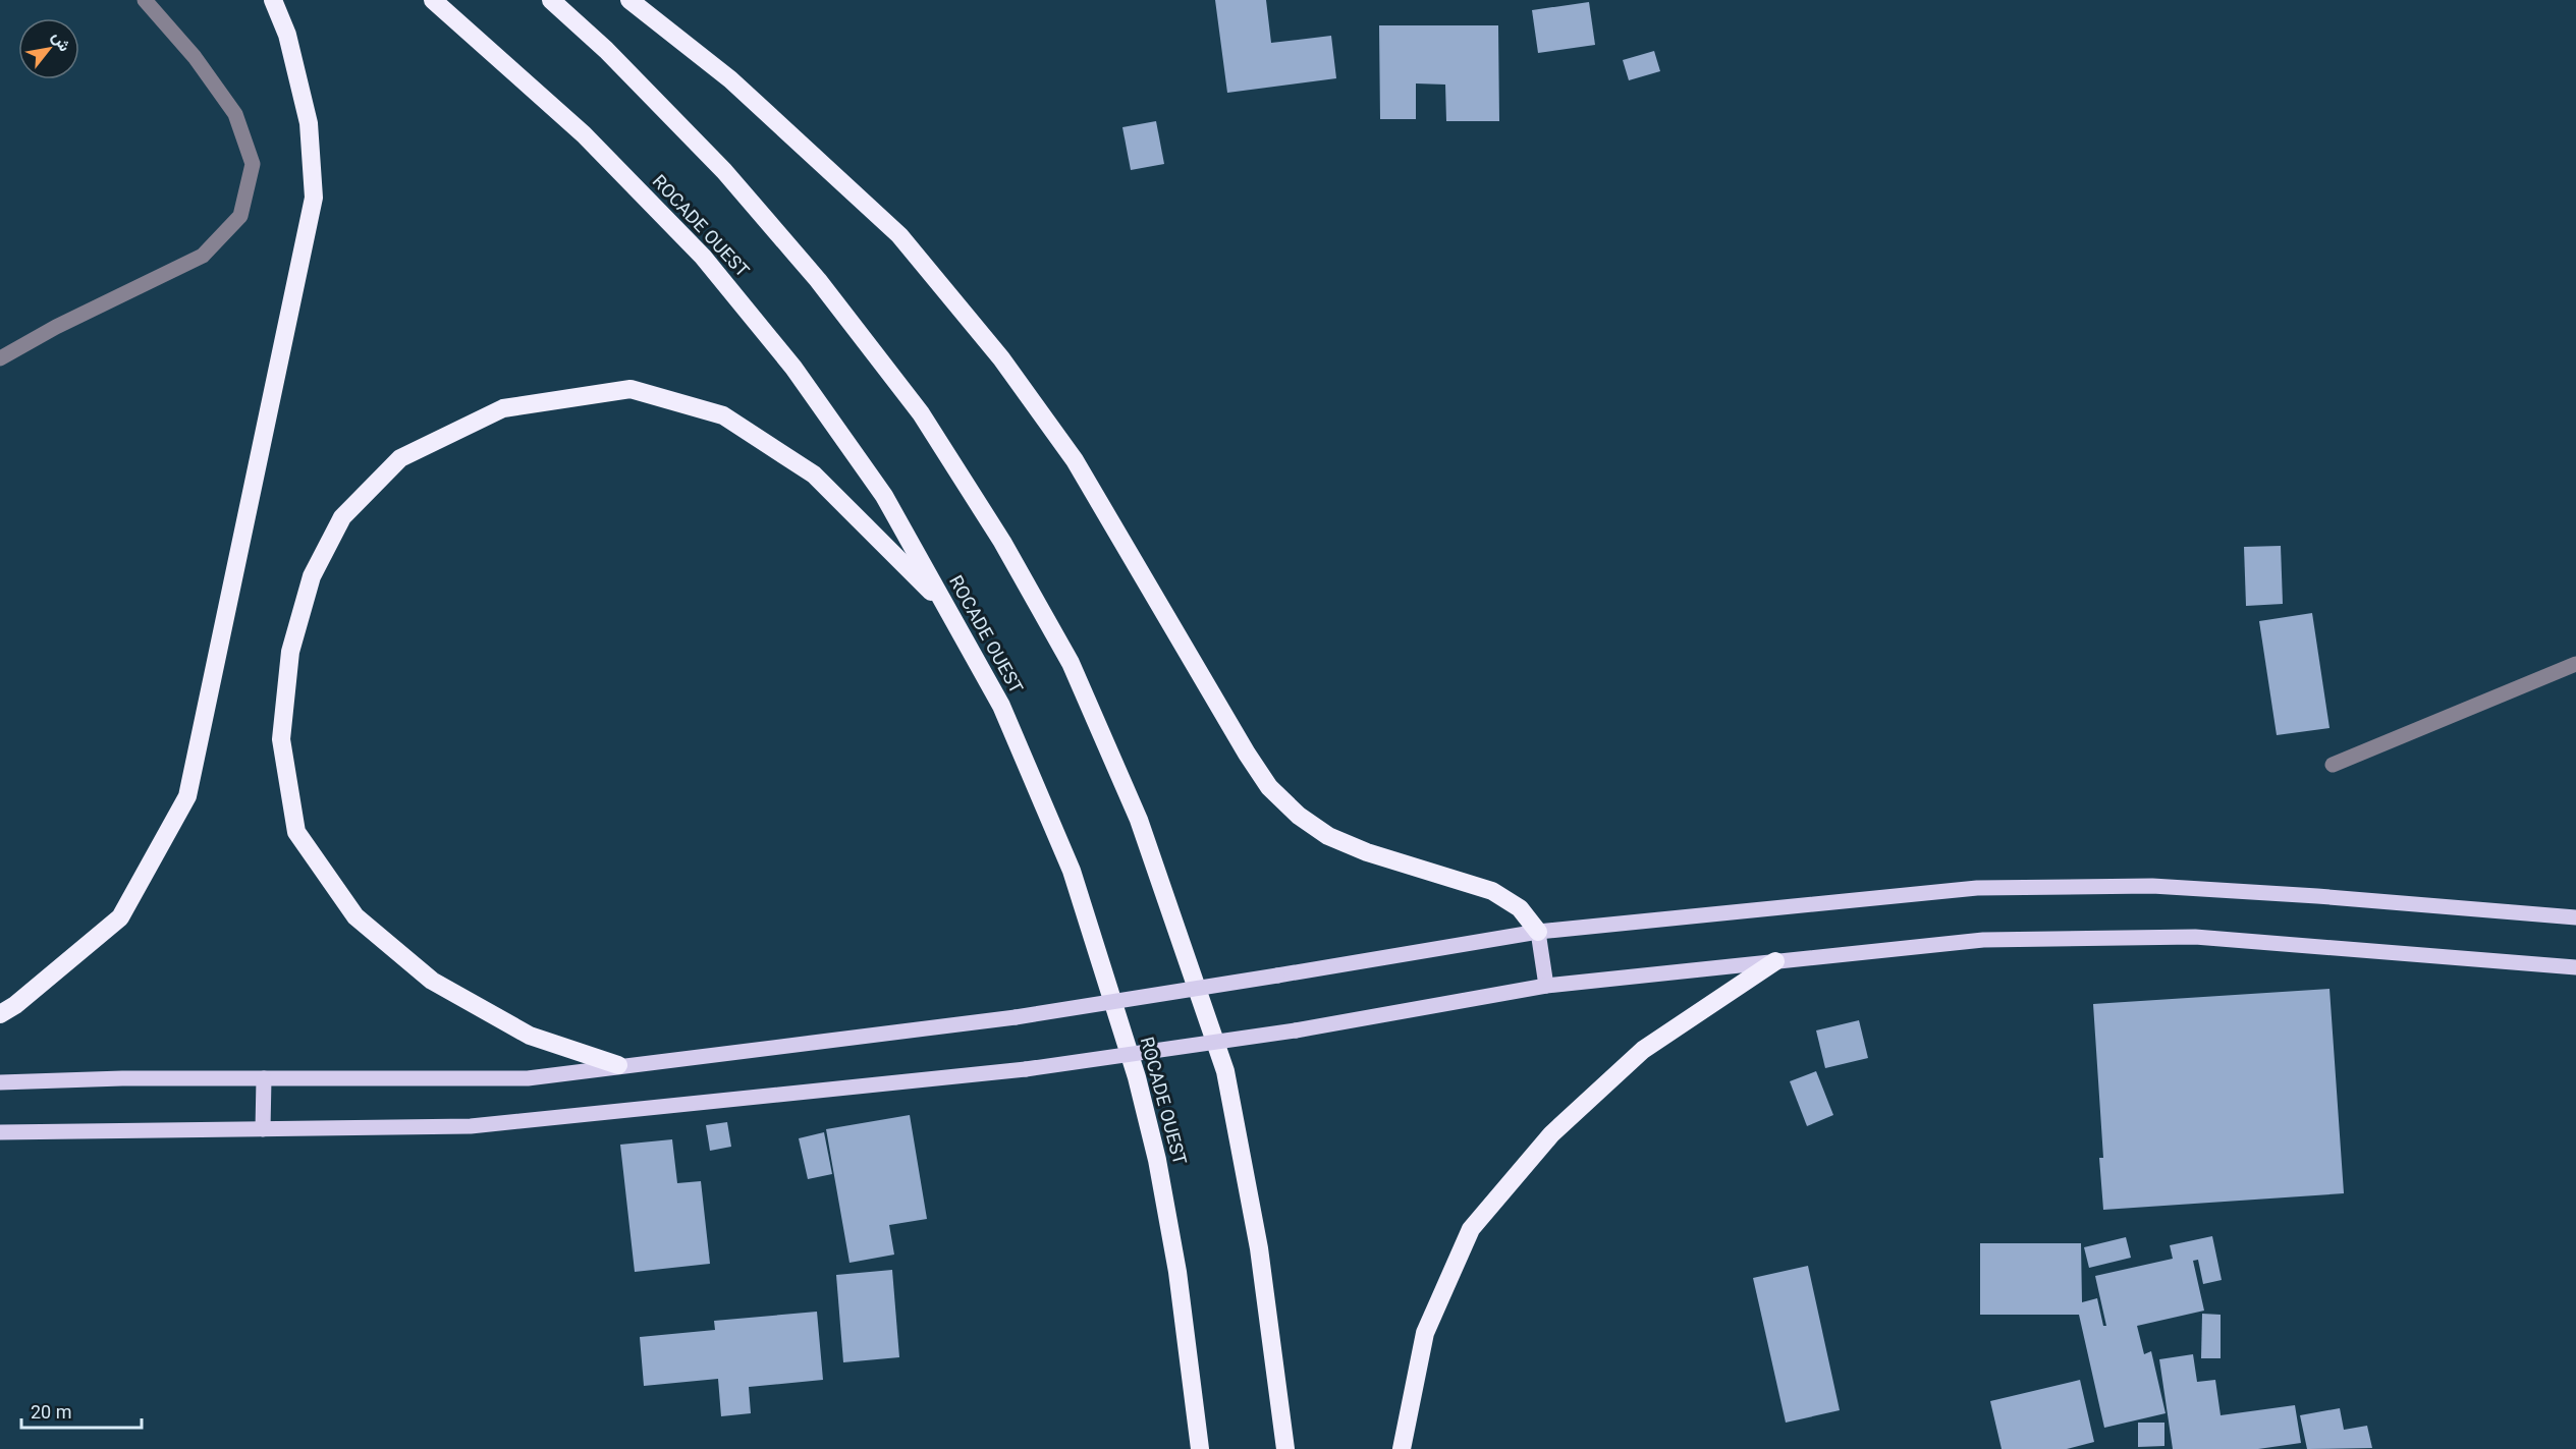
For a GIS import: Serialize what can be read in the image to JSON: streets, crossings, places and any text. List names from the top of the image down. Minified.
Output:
{"streets":{"highway":["ROCADE OUEST"]},"scale_bar":"20 m","north":"top right"}
